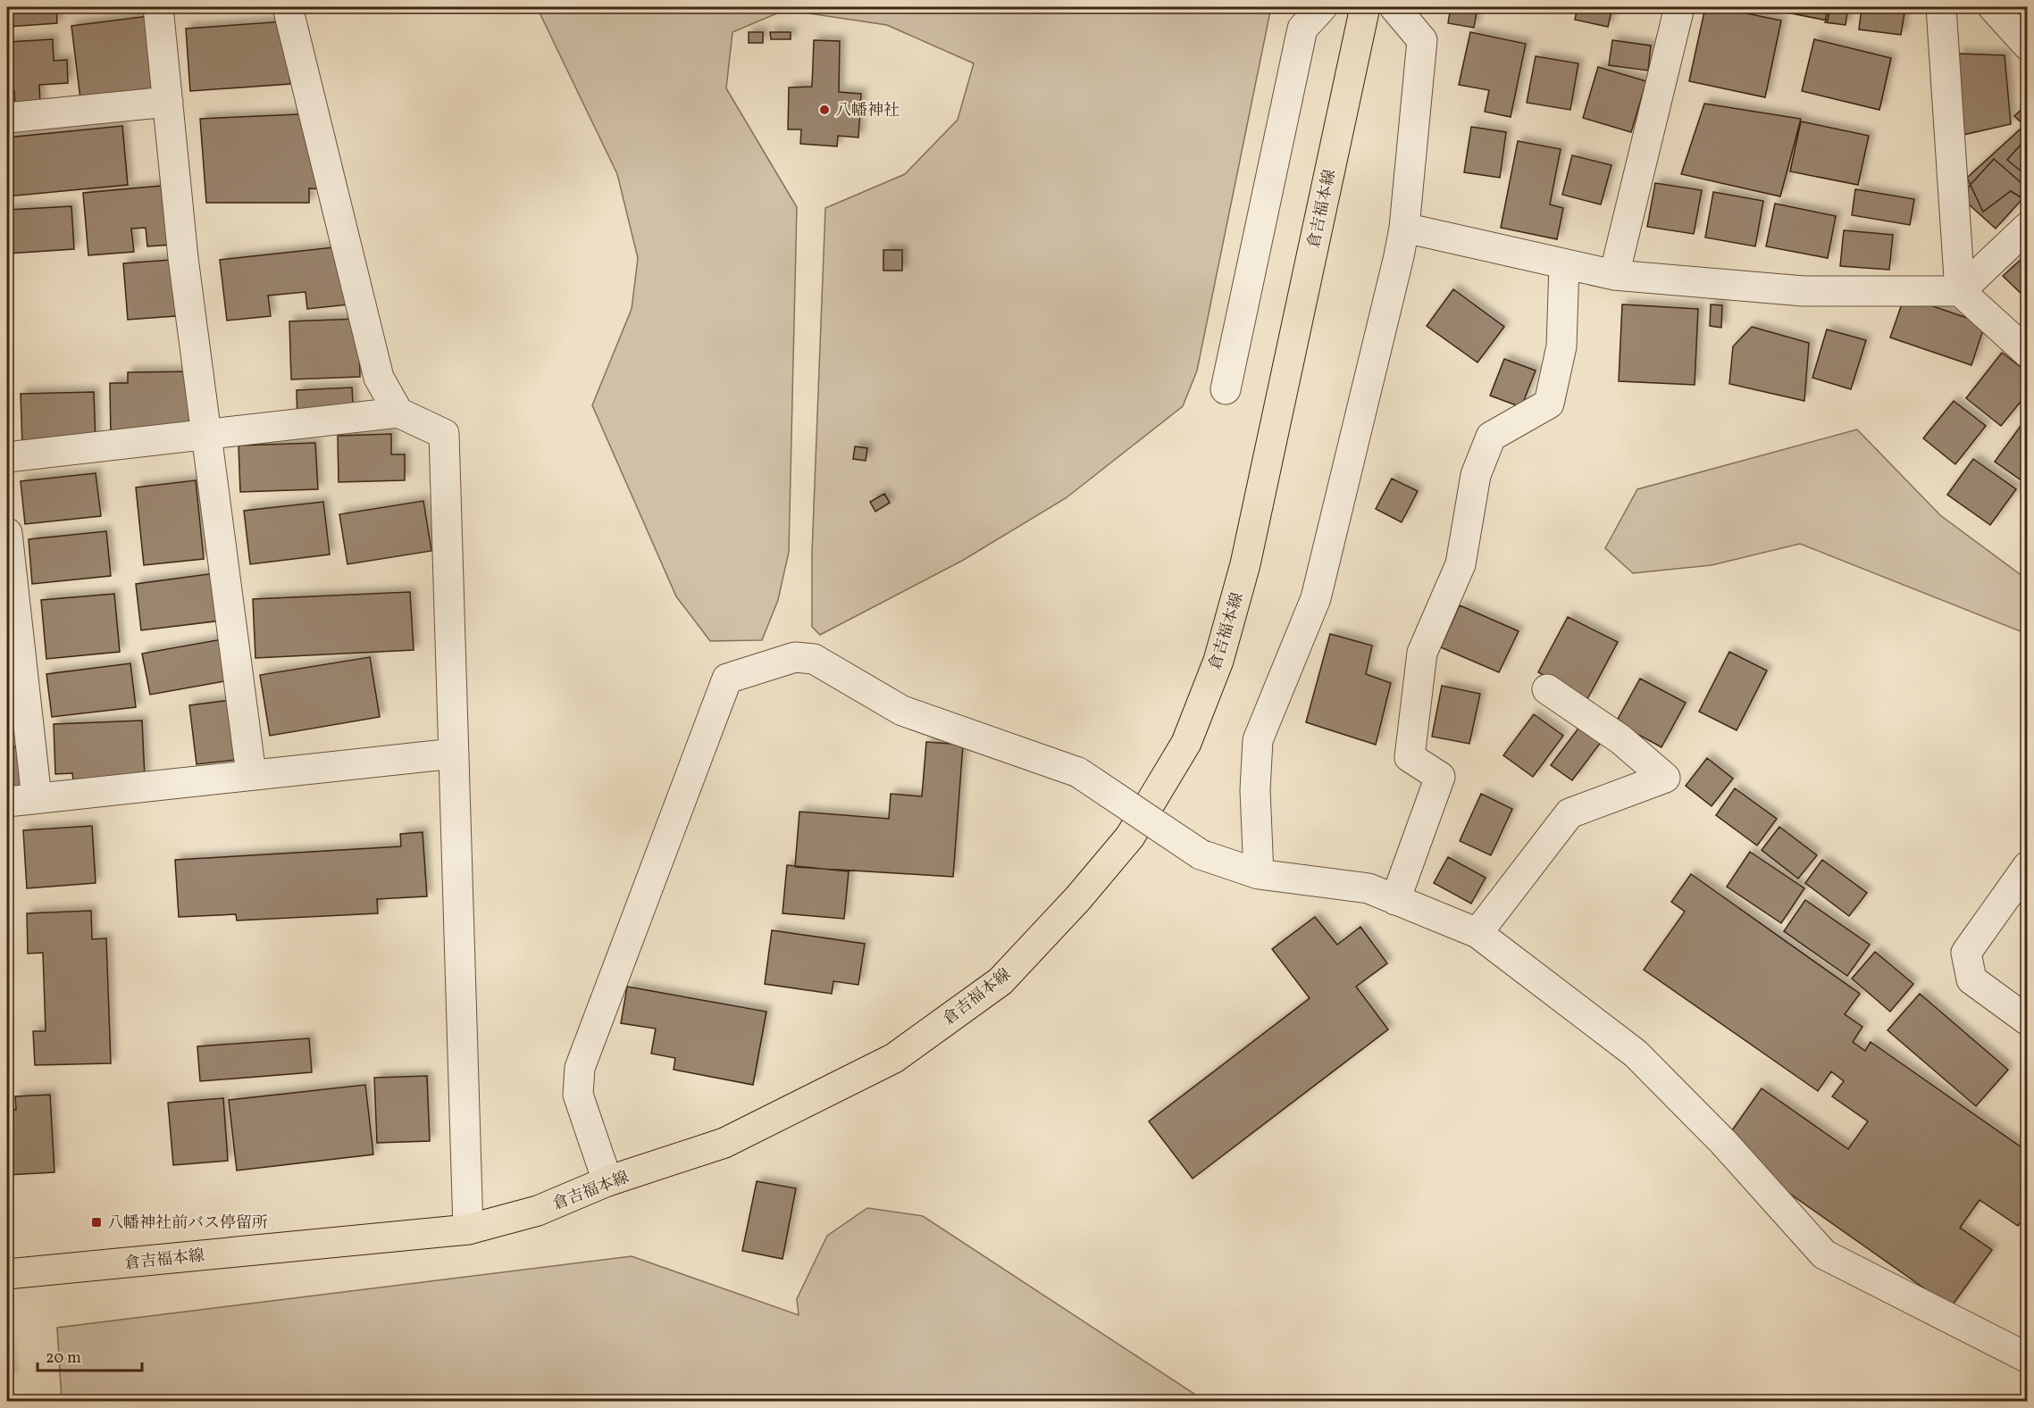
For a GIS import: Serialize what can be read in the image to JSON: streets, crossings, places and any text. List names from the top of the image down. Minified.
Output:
{"streets":{"main road":["倉吉福本線"]},"places":{"other":["八幡神社"],"transit":["八幡神社前バス停留所"]},"scale_bar":"20 m"}
